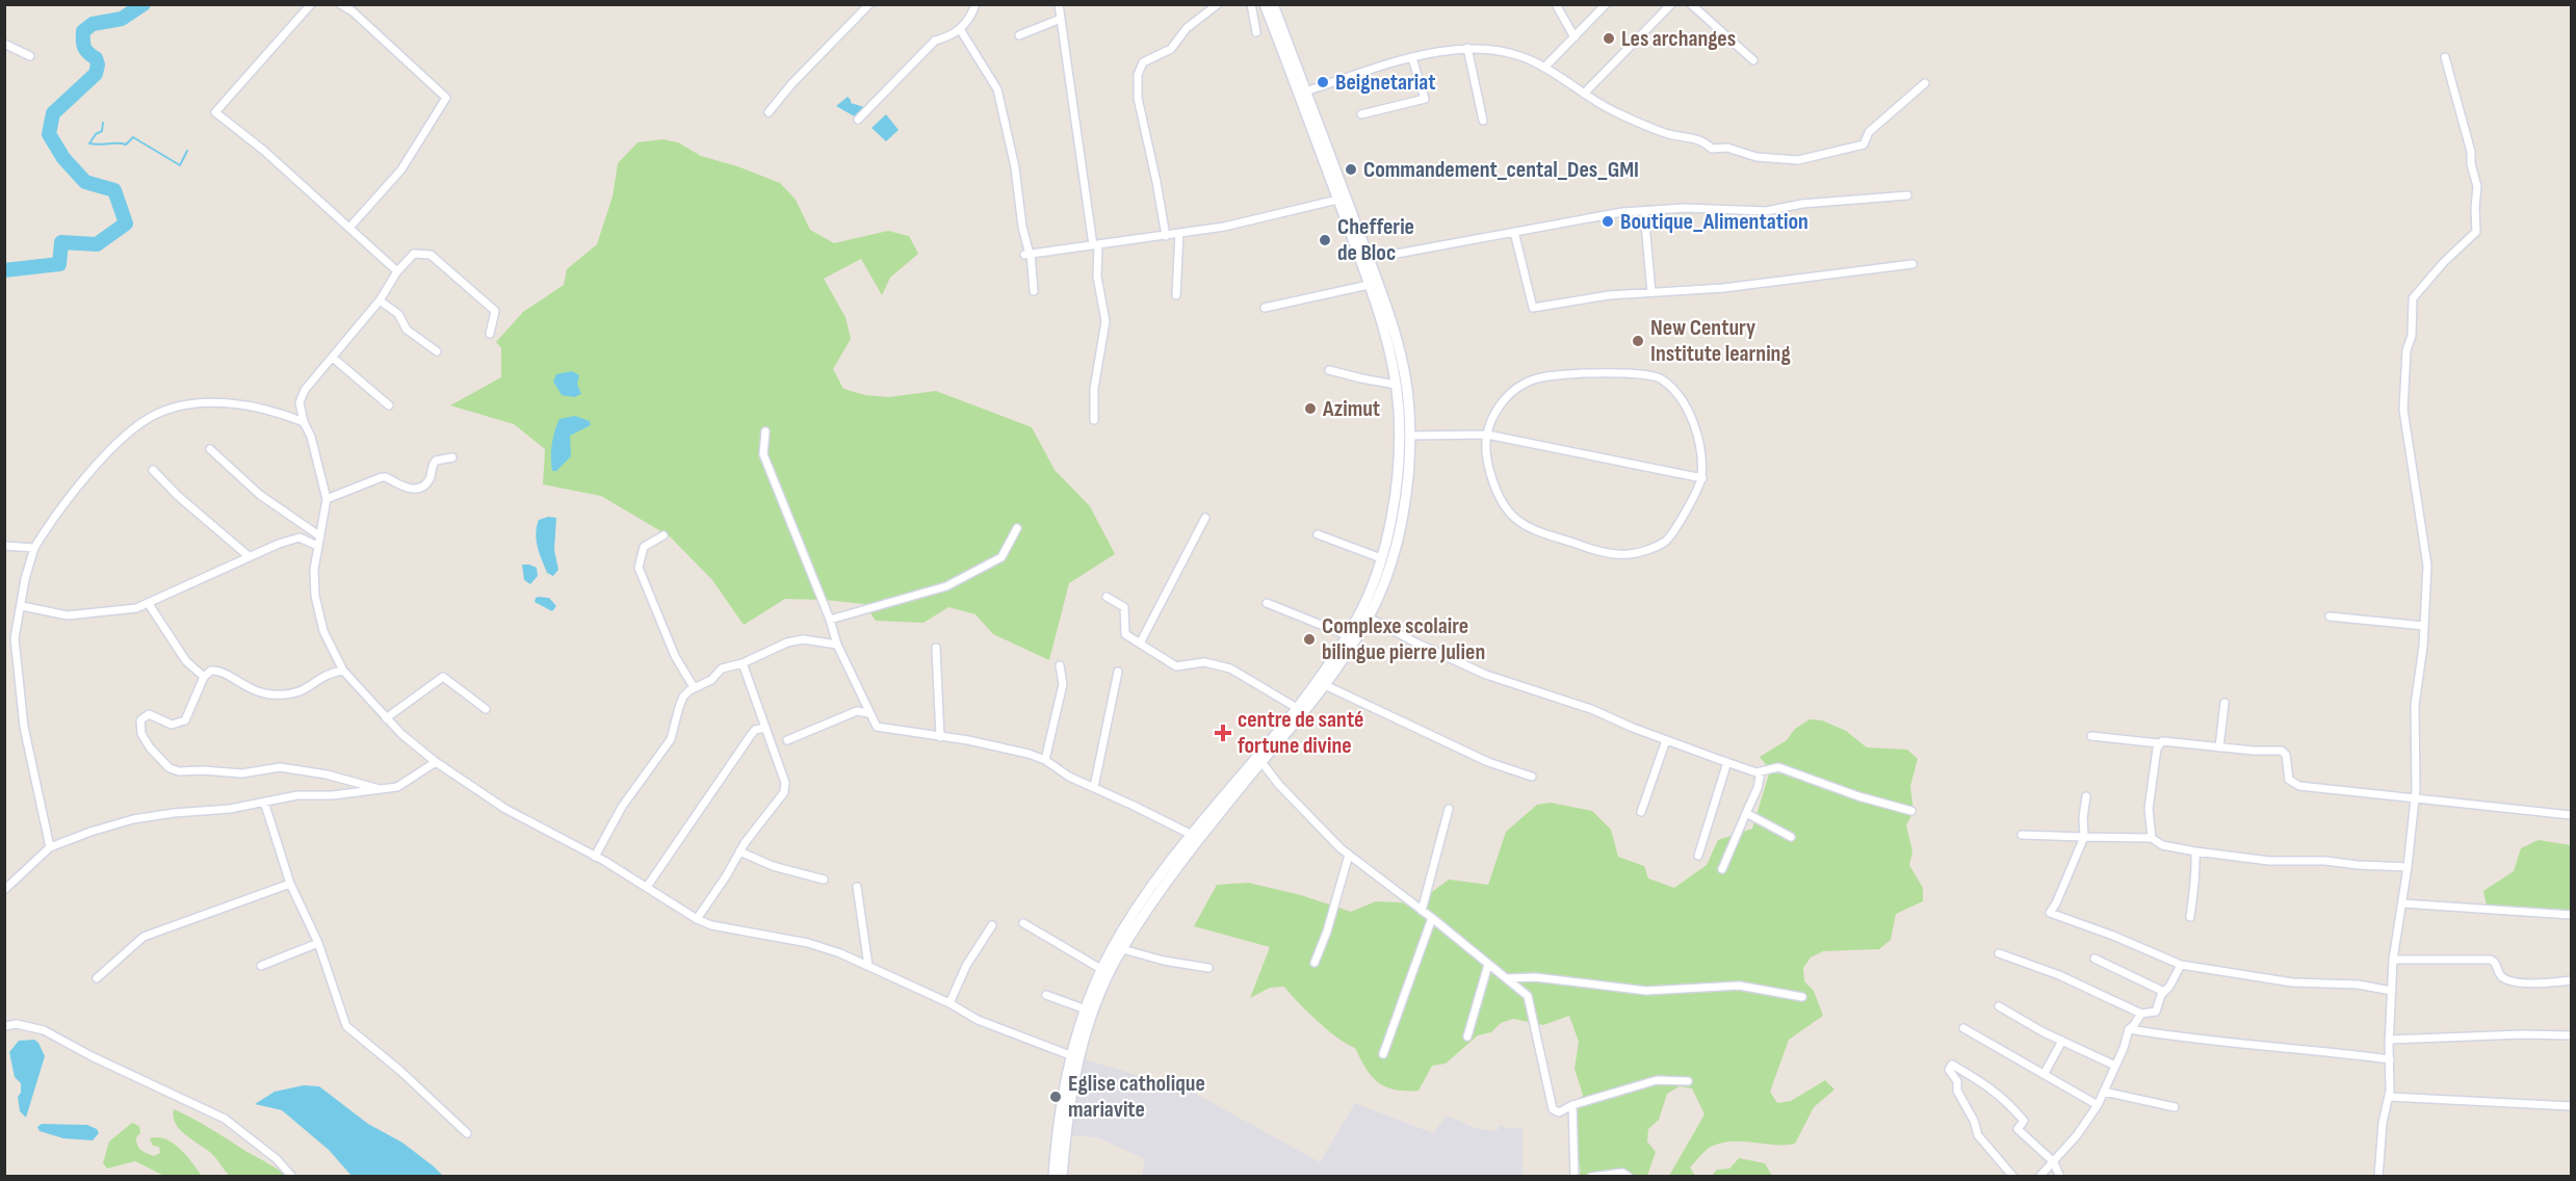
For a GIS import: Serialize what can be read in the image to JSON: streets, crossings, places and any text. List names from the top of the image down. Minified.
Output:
{"places":{"other":["Les archanges","Beignetariat","Commandement_cental_Des_GMI","Boutique_Alimentation","Chefferie de Bloc","New Century Institute learning","Azimut","Complexe scolaire bilingue pierre Julien","Eglise catholique mariavite"],"health":["centre de santé fortune divine"]}}
